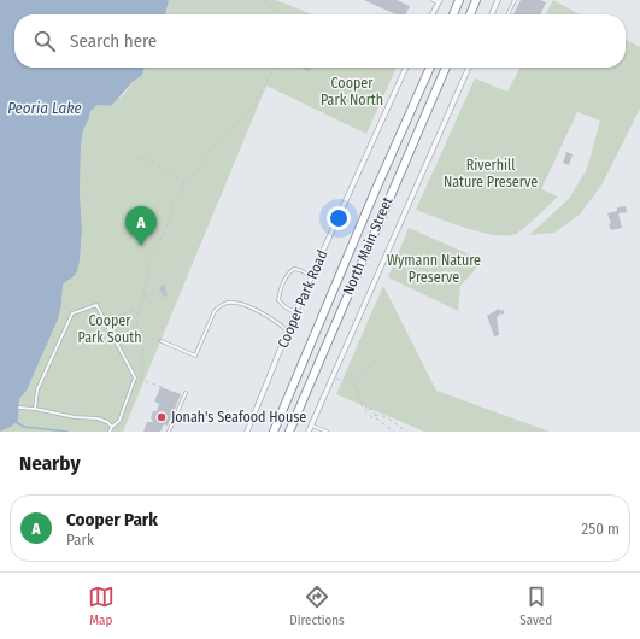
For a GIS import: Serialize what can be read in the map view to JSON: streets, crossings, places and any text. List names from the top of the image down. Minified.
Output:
{"streets":{"highway":["North Main Street"],"street":["Cooper Park Road"]},"water":["Peoria Lake"],"parks":["Cooper Park North","Riverhill Nature Preserve","Wymann Nature Preserve","Cooper Park South"],"places":["Jonah's Seafood House"],"page":{"search":"Search here","pins":"A","heading":"Nearby","list":[{"mark":"A","name":"Cooper Park","note":"Park","value":"250 m"}],"nav":["Map","Directions","Saved"]}}
